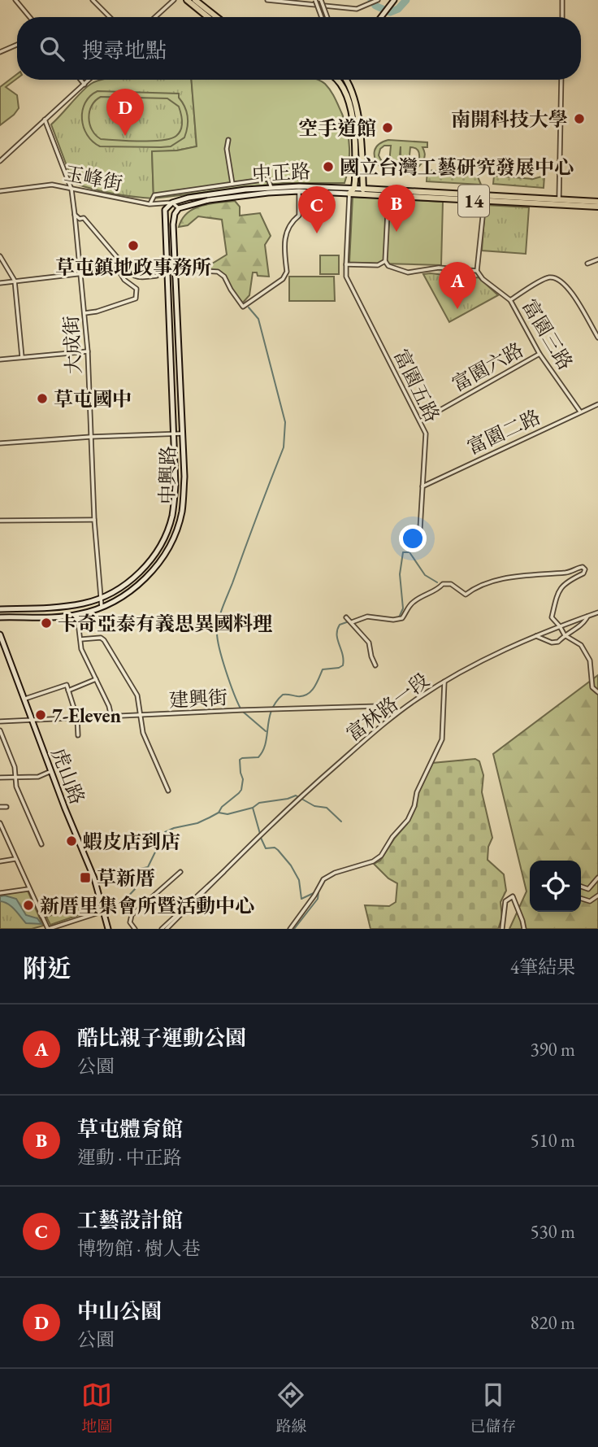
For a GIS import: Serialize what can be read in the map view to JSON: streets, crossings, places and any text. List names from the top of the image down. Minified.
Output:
{"streets":{"main road":["中正路","14"],"street":["玉峰街","富園三路","大成街","富園六路","富園五路","富園二路","中興路","建興街","富林路一段","虎山路"]},"crossings":[["中正路","玉峰街"],["中正路","富園五路"],["中正路","中興路"],["玉峰街","大成街"],["玉峰街","中興路"],["富園三路","富園六路"],["富園三路","富園二路"],["大成街","中興路"],["富園六路","富園五路"],["富園五路","富園二路"],["建興街","富林路一段"],["建興街","虎山路"]],"places":{"other":["南開科技大學","空手道館","國立台灣工藝研究發展中心","草屯鎮地政事務所","草屯國中","卡奇亞泰有義思異國料理","7-Eleven","蝦皮店到店","新厝里集會所暨活動中心"],"transit":["草新厝"]},"page":{"search":"搜尋地點","pins":["D","B","C","A"],"heading":["附近","4筆結果"],"list":[{"mark":"A","name":"酷比親子運動公園","note":"公園","value":"390 m"},{"mark":"B","name":"草屯體育館","note":"運動 · 中正路","value":"510 m"},{"mark":"C","name":"工藝設計館","note":"博物館 · 樹人巷","value":"530 m"},{"mark":"D","name":"中山公園","note":"公園","value":"820 m"}],"nav":["地圖","路線","已儲存"]}}
